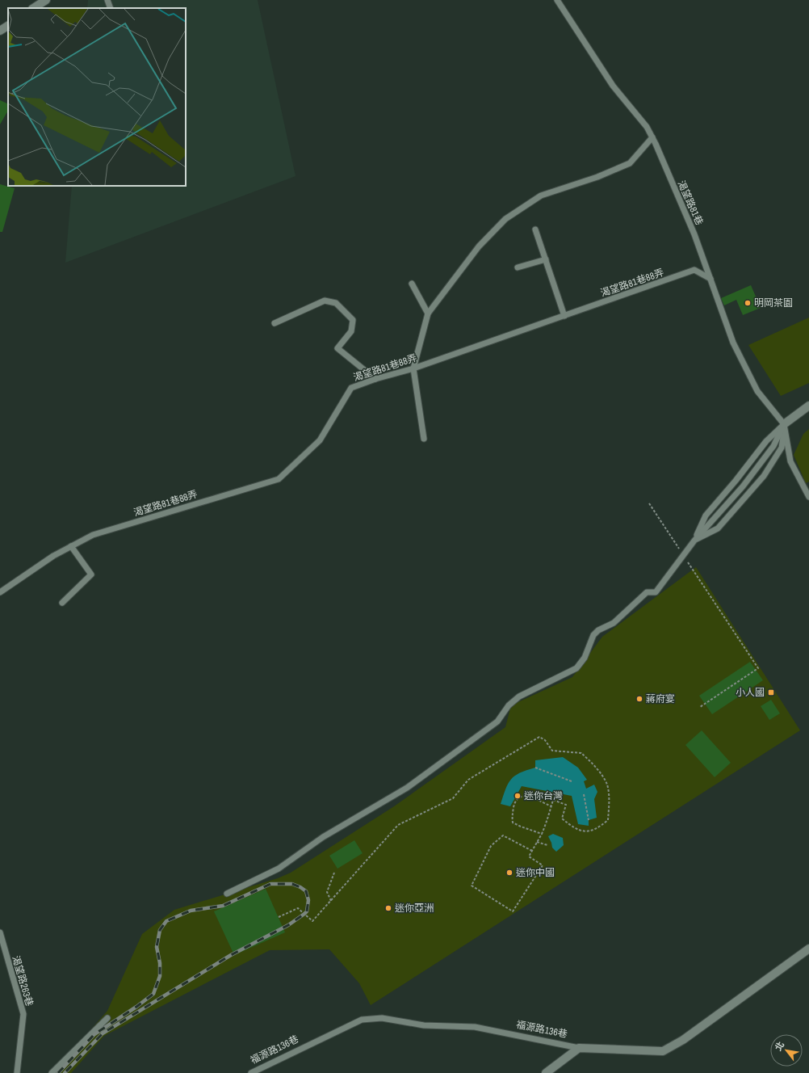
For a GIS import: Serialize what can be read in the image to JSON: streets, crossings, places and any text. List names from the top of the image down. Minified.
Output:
{"streets":{"street":["福源路136巷"],"lane":["渴望路81巷","渴望路81巷88弄","渴望路263巷"]},"crossings":[["渴望路81巷","渴望路81巷88弄"]],"places":{"other":["明岡茶園","蔣府宴","迷你台灣","迷你中國","迷你亞洲"],"transit":["小人國"]},"north":"top left"}
